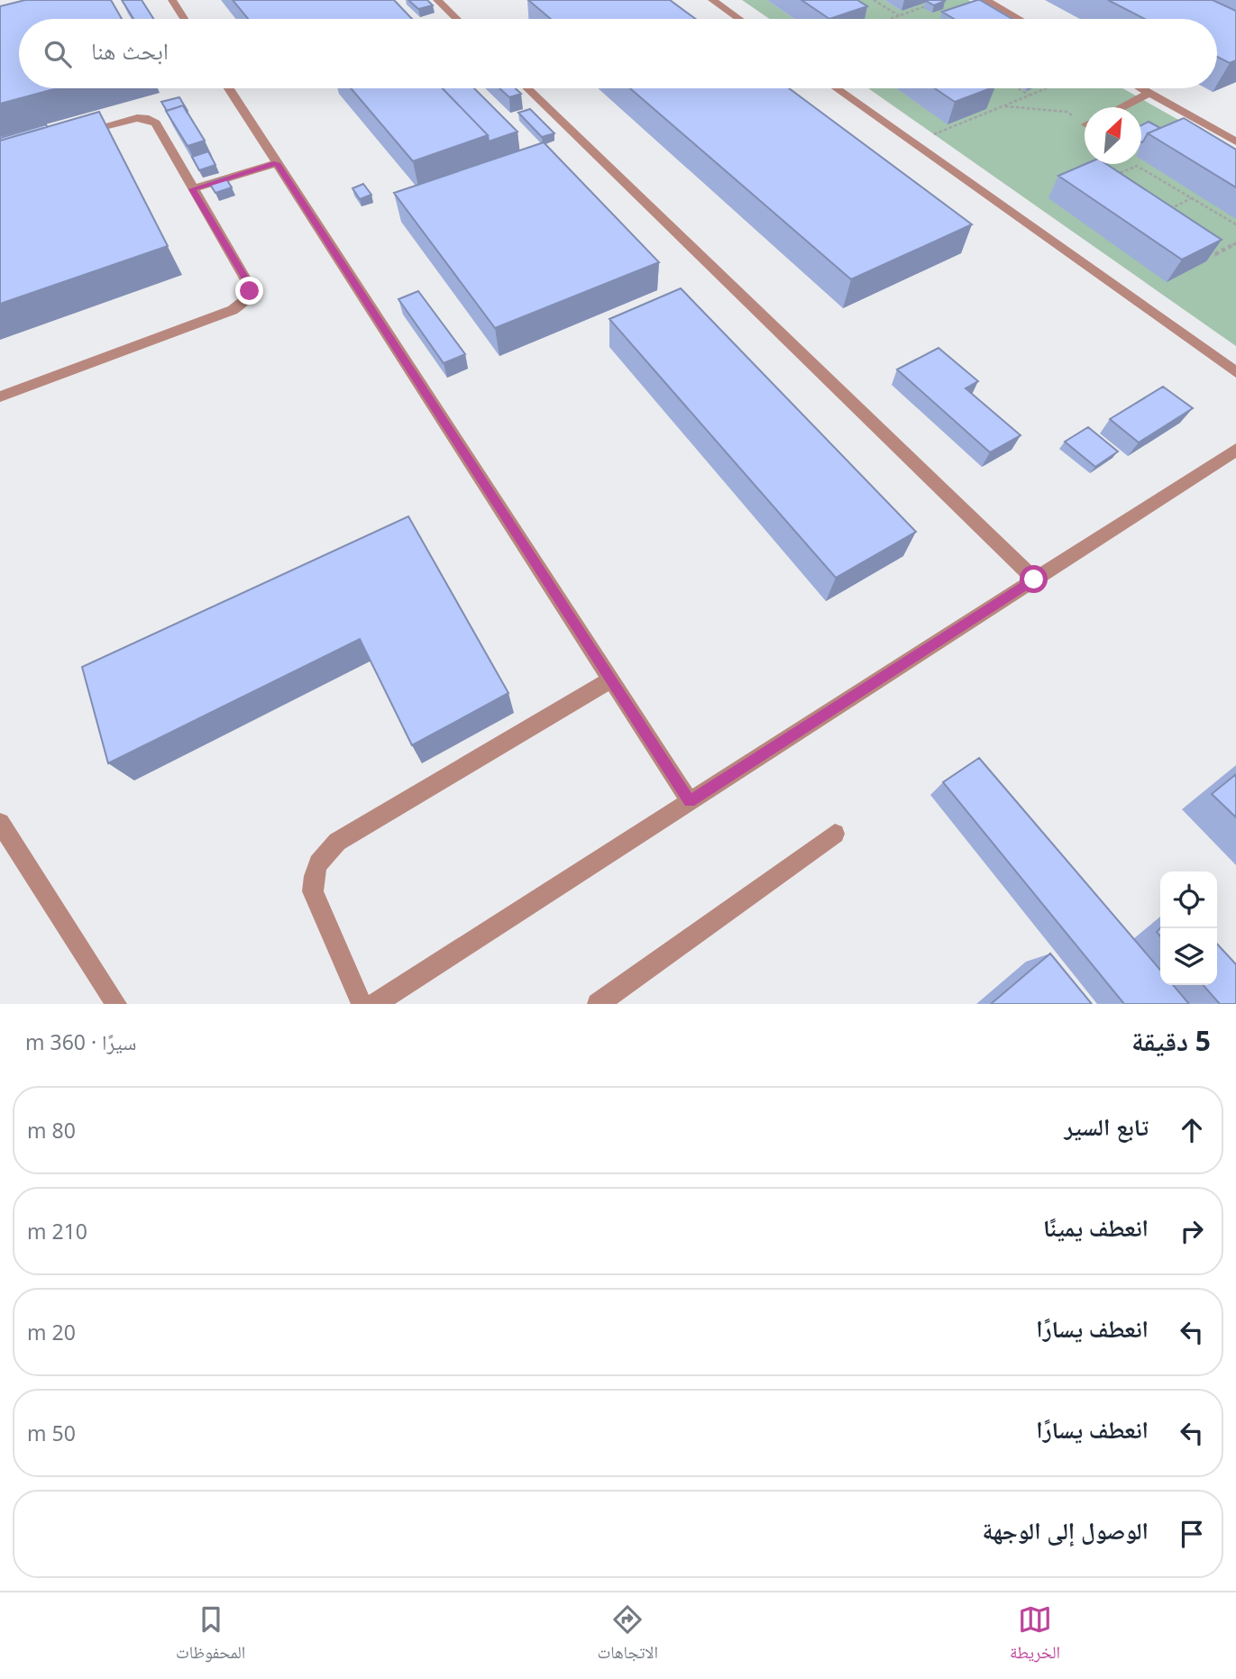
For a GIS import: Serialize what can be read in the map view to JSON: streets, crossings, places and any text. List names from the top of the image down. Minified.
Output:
{"north":"top right","page":{"search":"ابحث هنا","heading":["5 دقيقة","سيرًا · 360 m"],"list":[["تابع السير","80 m"],["انعطف يمينًا","210 m"],["انعطف يسارًا","20 m"],["انعطف يسارًا","50 m"],"الوصول إلى الوجهة"],"nav":["الخريطة","الاتجاهات","المحفوظات"]}}
